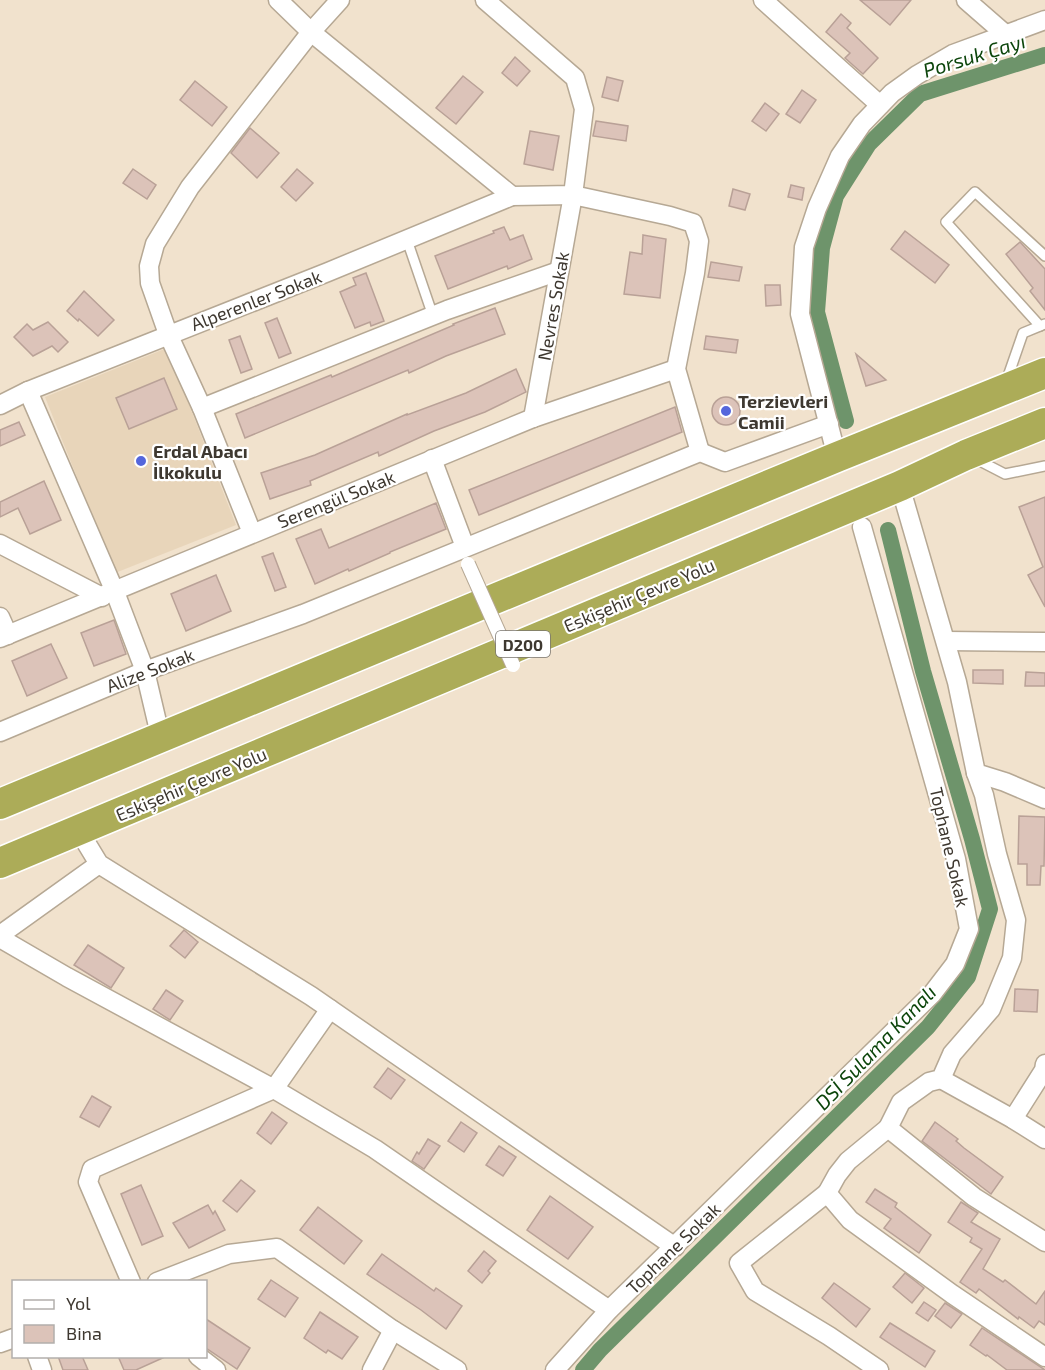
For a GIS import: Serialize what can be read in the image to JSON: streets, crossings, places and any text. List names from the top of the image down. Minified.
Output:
{"streets":{"highway":["Eskişehir Çevre Yolu","D200"],"street":["Alperenler Sokak","Nevres Sokak","Serengül Sokak","Alize Sokak","Tophane Sokak"]},"crossings":[["Nevres Sokak","Serengül Sokak"]],"water":["Porsuk Çayı","DSİ Sulama Kanalı"],"places":["Terzievleri Camii","Erdal Abacı İlkokulu"],"legend":["Yol","Bina"]}
